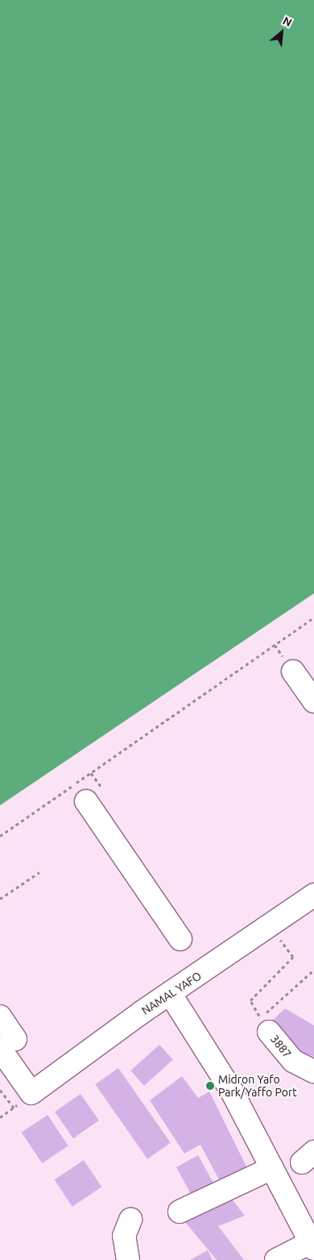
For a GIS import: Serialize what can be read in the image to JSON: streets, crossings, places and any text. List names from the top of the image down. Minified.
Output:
{"streets":{"street":["NAMAL YAFO","3887"]},"places":["Midron Yafo Park/Yaffo Port"],"north":"top right"}
